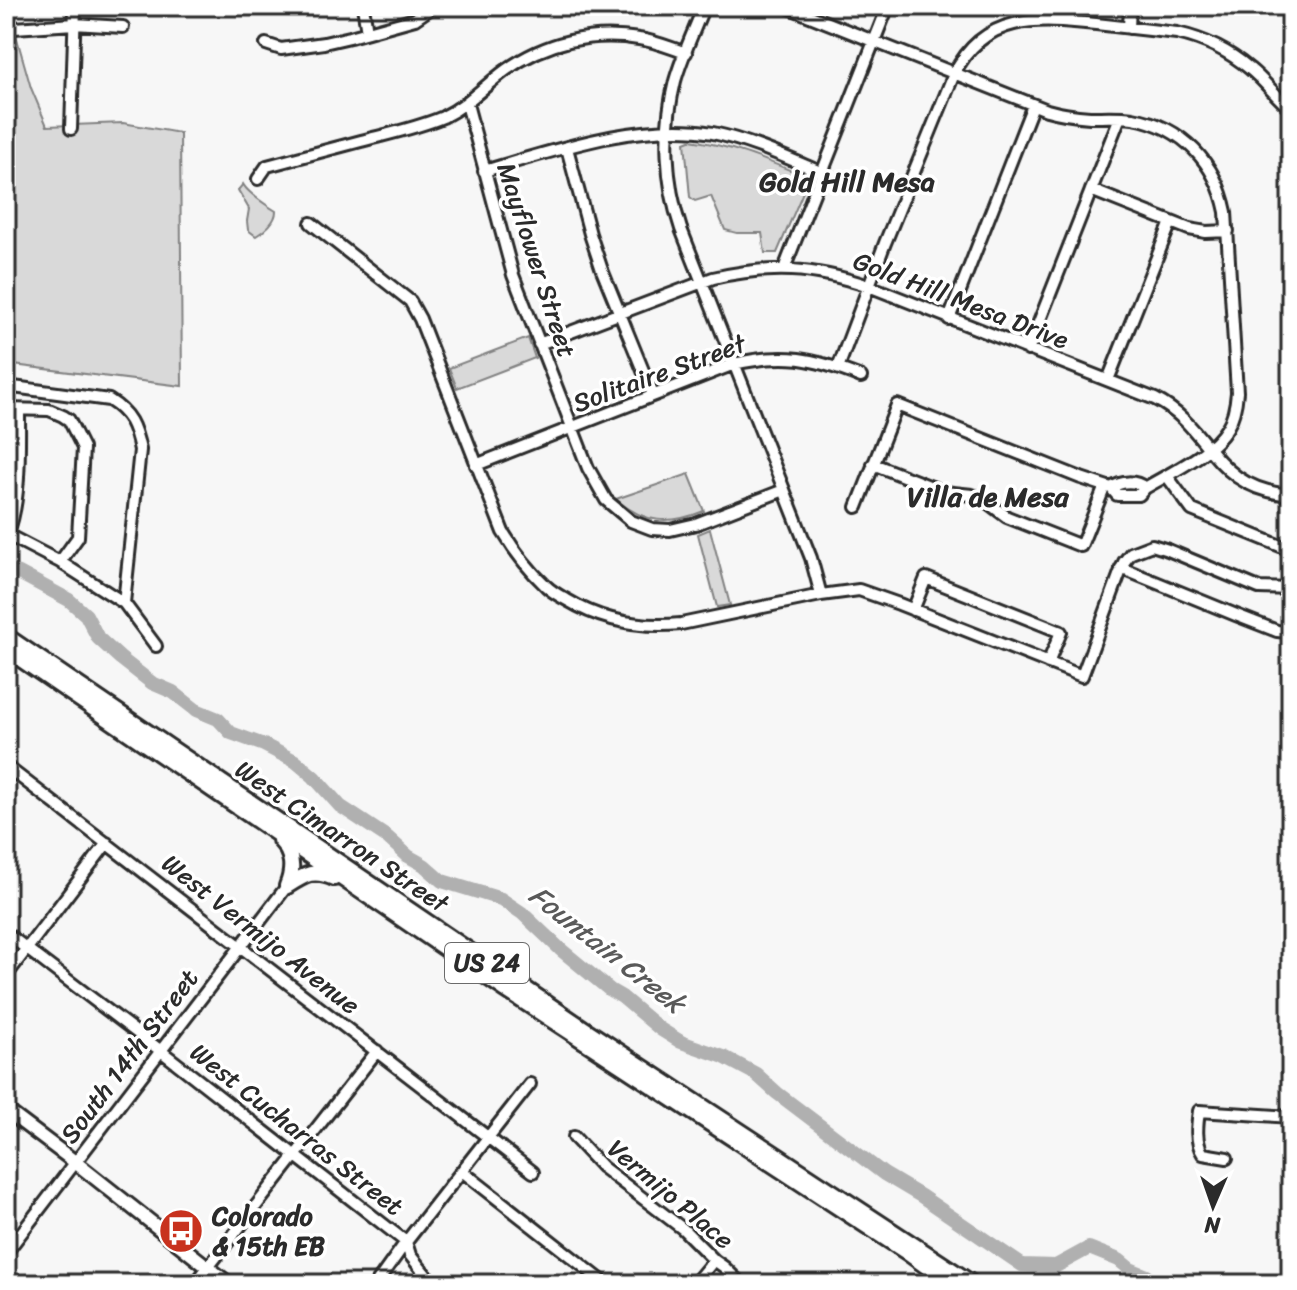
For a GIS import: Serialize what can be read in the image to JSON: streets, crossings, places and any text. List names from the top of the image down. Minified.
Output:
{"streets":{"highway":["West Cimarron Street","US 24"],"street":["Mayflower Street","Gold Hill Mesa Drive","Solitaire Street","West Vermijo Avenue","South 14th Street","West Cucharras Street","Vermijo Place"]},"crossings":[["Mayflower Street","Gold Hill Mesa Drive"],["Mayflower Street","Solitaire Street"],["West Vermijo Avenue","South 14th Street"],["South 14th Street","West Cucharras Street"]],"districts":["Gold Hill Mesa","Villa de Mesa"],"water":["Fountain Creek"],"places":{"bus stop":["Colorado & 15th EB"]},"north":"bottom"}
